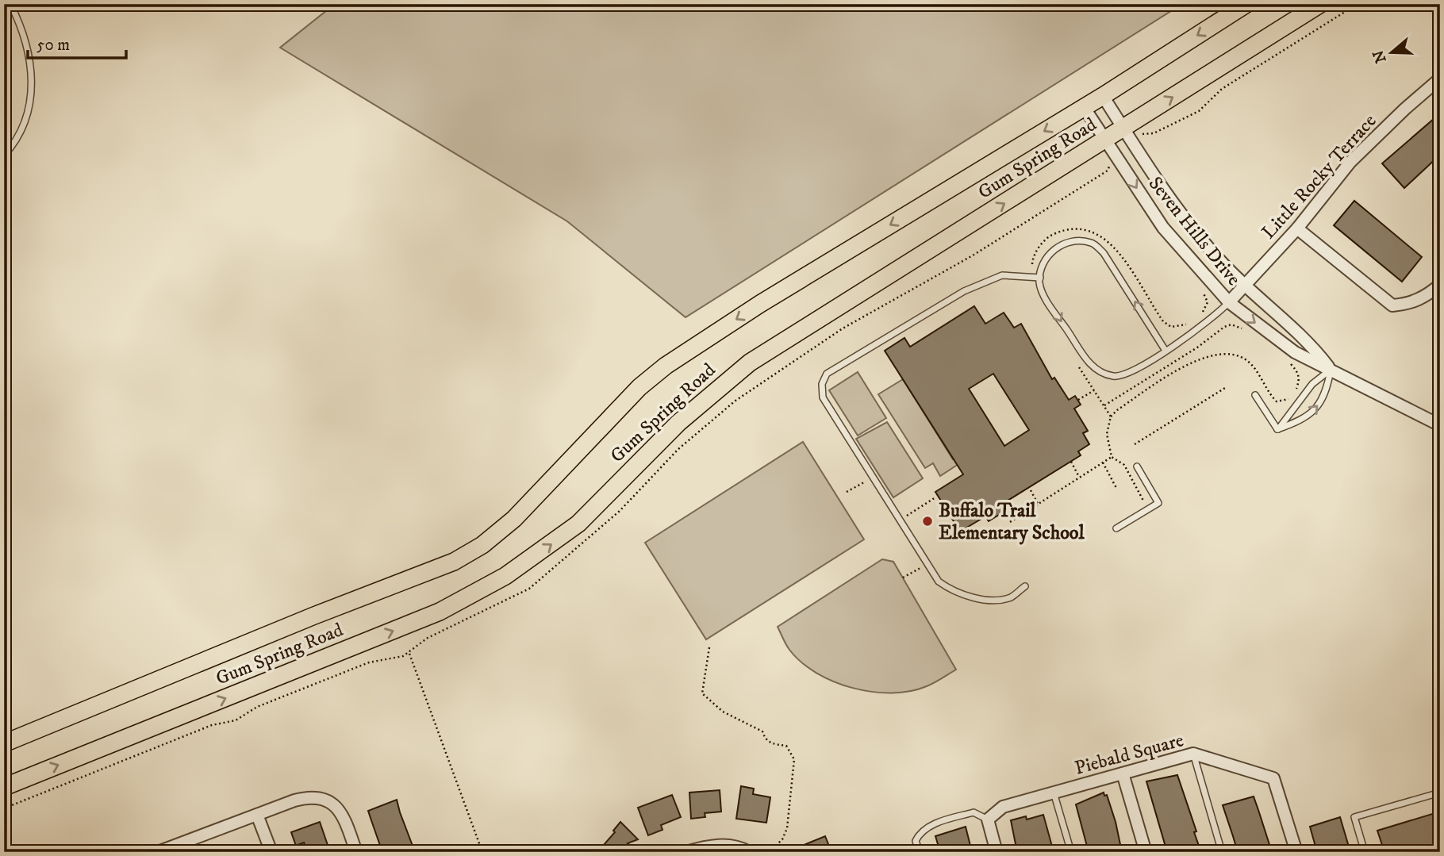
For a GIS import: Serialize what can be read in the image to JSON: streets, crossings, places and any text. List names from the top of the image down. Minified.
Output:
{"streets":{"main road":["Gum Spring Road"],"street":["Little Rocky Terrace","Seven Hills Drive","Piebald Square"]},"crossings":[["Gum Spring Road","Seven Hills Drive"],["Little Rocky Terrace","Seven Hills Drive"]],"places":["Buffalo Trail Elementary School"],"scale_bar":"50 m","north":"left"}
